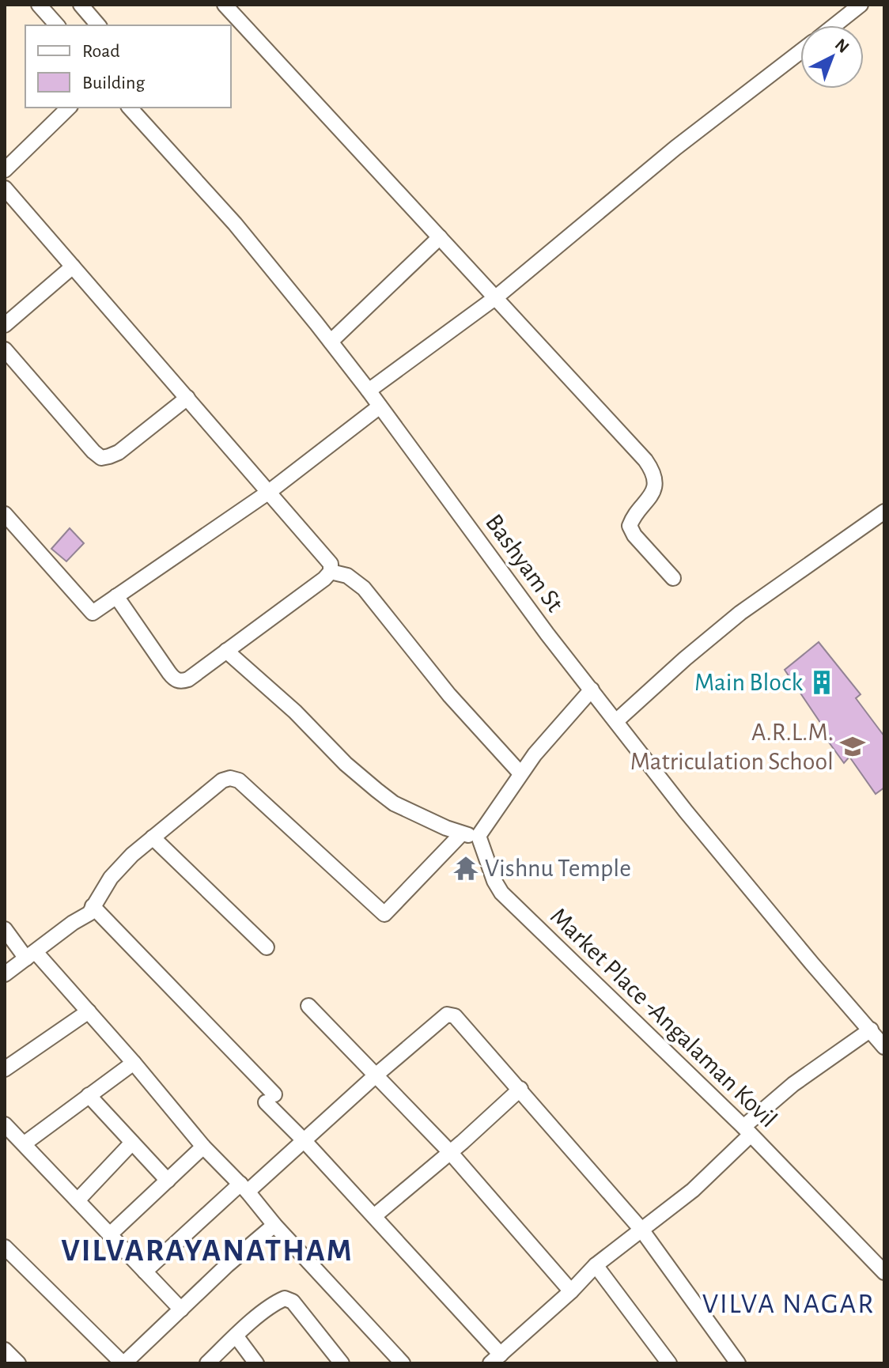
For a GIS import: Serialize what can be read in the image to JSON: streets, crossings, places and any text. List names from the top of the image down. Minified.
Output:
{"streets":{"street":["Bashyam St","Market Place -Angalaman Kovil"]},"districts":["VILVARAYANATHAM","VILVA NAGAR"],"places":{"building":["Main Block"],"school or university":["A.R.L.M. Matriculation School"],"temple":["Vishnu Temple"]},"legend":["Road","Building"],"north":"top right"}
